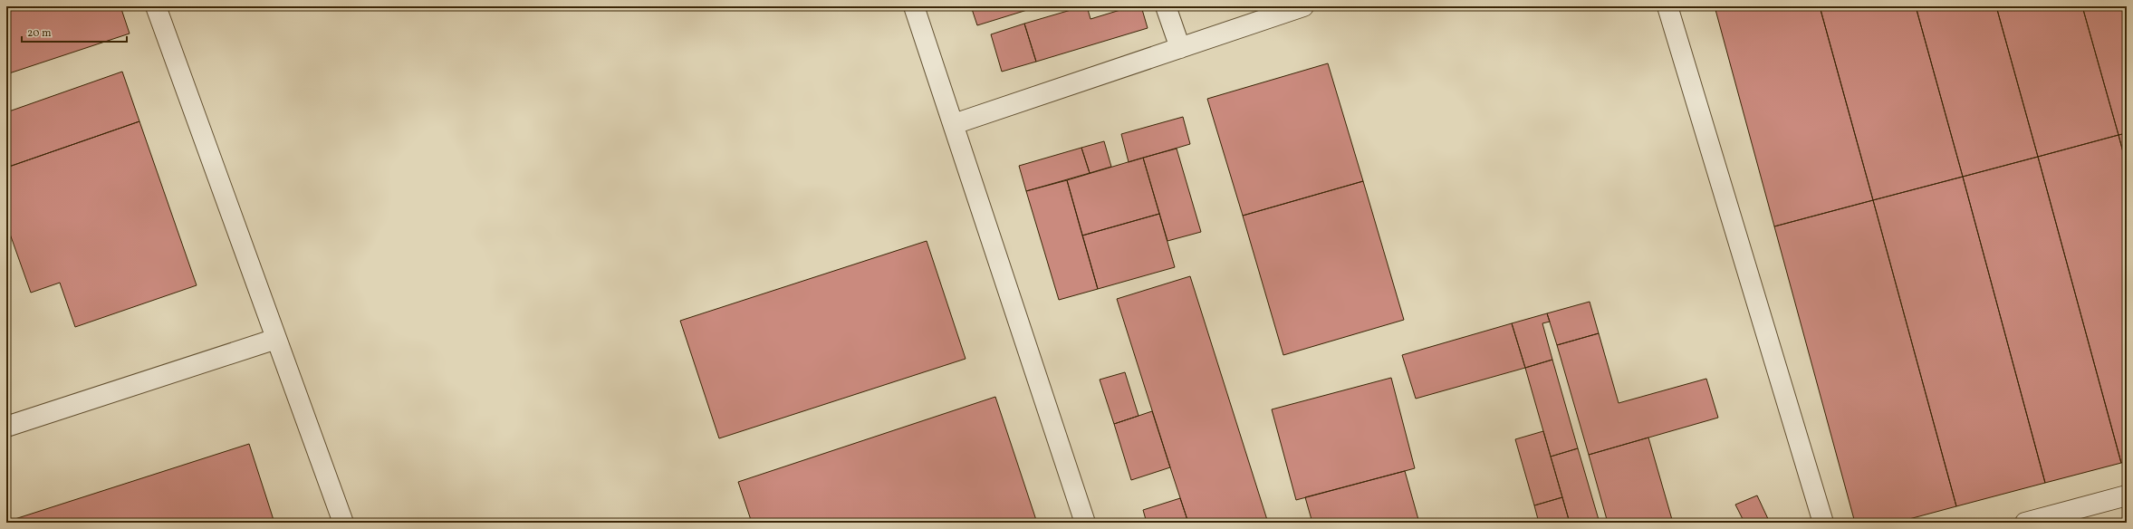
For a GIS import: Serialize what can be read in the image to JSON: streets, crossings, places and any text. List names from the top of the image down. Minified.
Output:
{"scale_bar":"20 m"}
